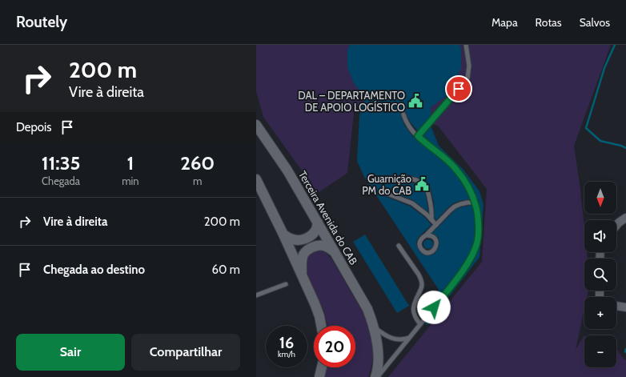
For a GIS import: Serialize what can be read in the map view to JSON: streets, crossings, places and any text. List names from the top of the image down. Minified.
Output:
{"streets":{"main road":["Terceira Avenida do CAB"]},"places":{"public building":["DAL – DEPARTAMENTO DE APOIO LOGÍSTICO","Guarnição PM do CAB"]},"north":"bottom","page":{"header":"Routely","nav":["Mapa","Rotas","Salvos"],"turn":["200 m","Vire à direita"],"then":"Depois","eta":["11:35","Chegada","1","min","260","m"],"map_buttons":["+","−"],"list":[{"name":"Vire à direita","value":"200 m"},{"name":"Chegada ao destino","value":"60 m"}],"speed":"16 km/h","limit":"20","buttons":["Sair","Compartilhar"]}}
